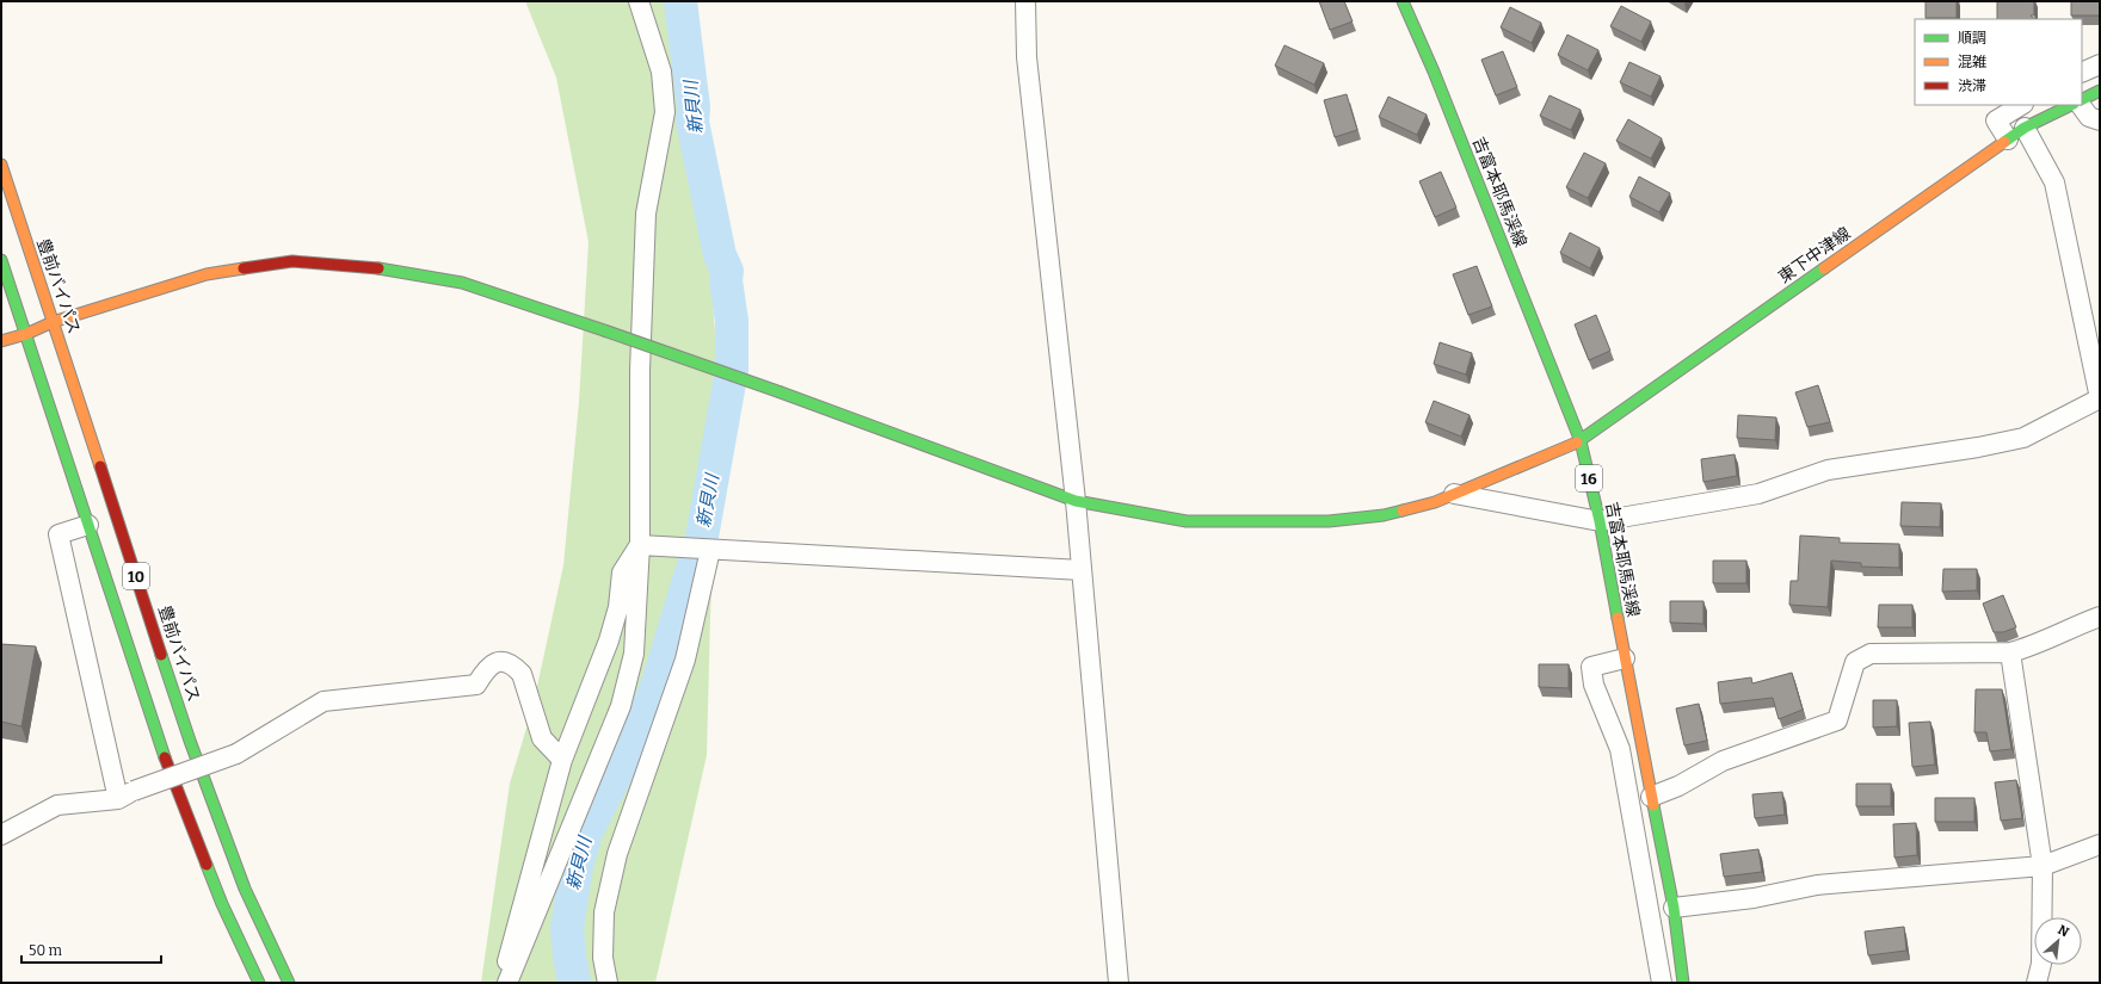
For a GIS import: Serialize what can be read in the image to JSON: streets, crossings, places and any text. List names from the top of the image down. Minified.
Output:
{"streets":{"main road":["吉富本耶馬渓線","東下中津線","豊前バイパス","16","10"]},"crossings":[["吉富本耶馬渓線","東下中津線"],["東下中津線","豊前バイパス"],["東下中津線","10"]],"water":["新貝川"],"legend":["順調","混雑","渋滞"],"scale_bar":"50 m","north":"top right"}
